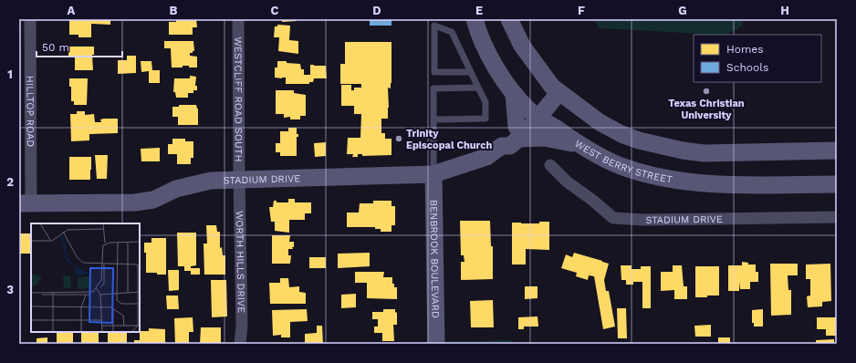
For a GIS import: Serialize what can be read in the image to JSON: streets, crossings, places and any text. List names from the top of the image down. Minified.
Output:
{"streets":{"main road":["WEST BERRY STREET","STADIUM DRIVE","BENBROOK BOULEVARD"],"street":["WESTCLIFF ROAD SOUTH","HILLTOP ROAD","WORTH HILLS DRIVE"]},"crossings":[["WESTCLIFF ROAD SOUTH","STADIUM DRIVE"],["WESTCLIFF ROAD SOUTH","WORTH HILLS DRIVE"],["HILLTOP ROAD","STADIUM DRIVE"],["WEST BERRY STREET","STADIUM DRIVE"],["STADIUM DRIVE","BENBROOK BOULEVARD"],["STADIUM DRIVE","WORTH HILLS DRIVE"]],"places":["Texas Christian University","Trinity Episcopal Church"],"legend":["Homes","Schools"],"scale_bar":"50 m","grid":{"columns":["A","B","C","D","E","F","G","H"],"rows":["1","2","3"]}}
